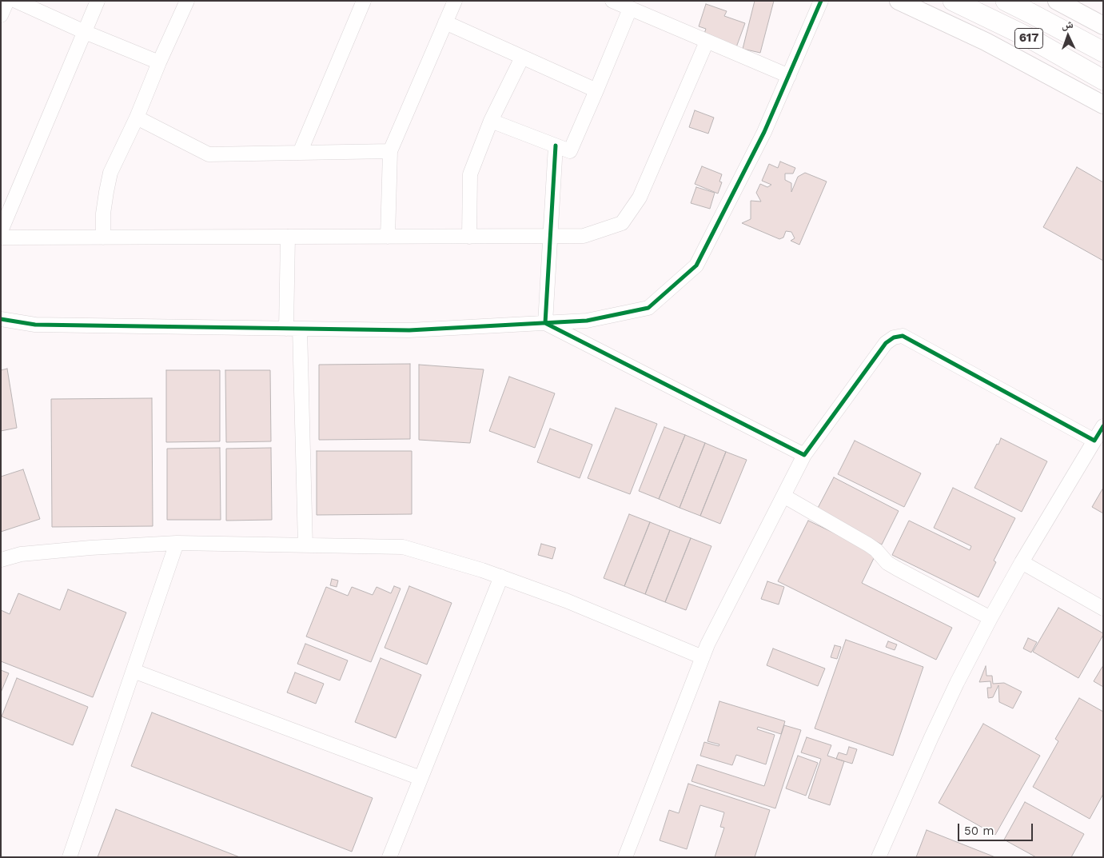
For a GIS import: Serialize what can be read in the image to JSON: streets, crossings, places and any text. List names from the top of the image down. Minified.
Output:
{"streets":{"highway":["617"]},"scale_bar":"50 m","north":"top"}
